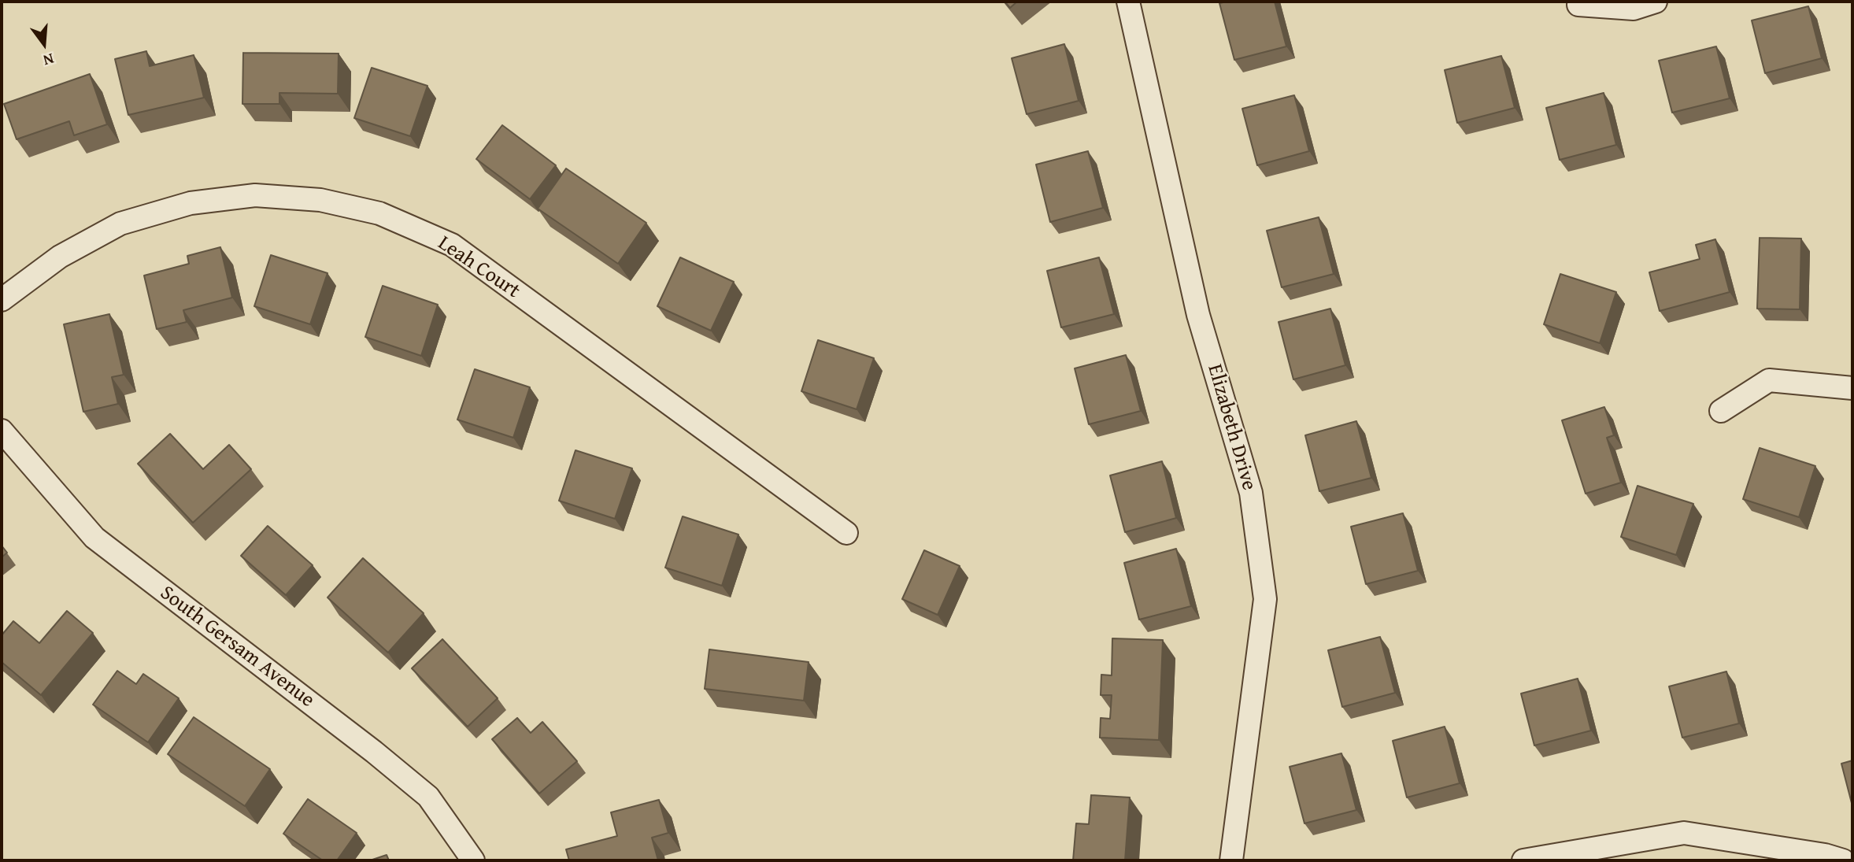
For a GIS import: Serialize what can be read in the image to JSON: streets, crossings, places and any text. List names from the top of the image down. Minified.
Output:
{"streets":{"street":["Leah Court","Elizabeth Drive","South Gersam Avenue"]},"north":"bottom"}
